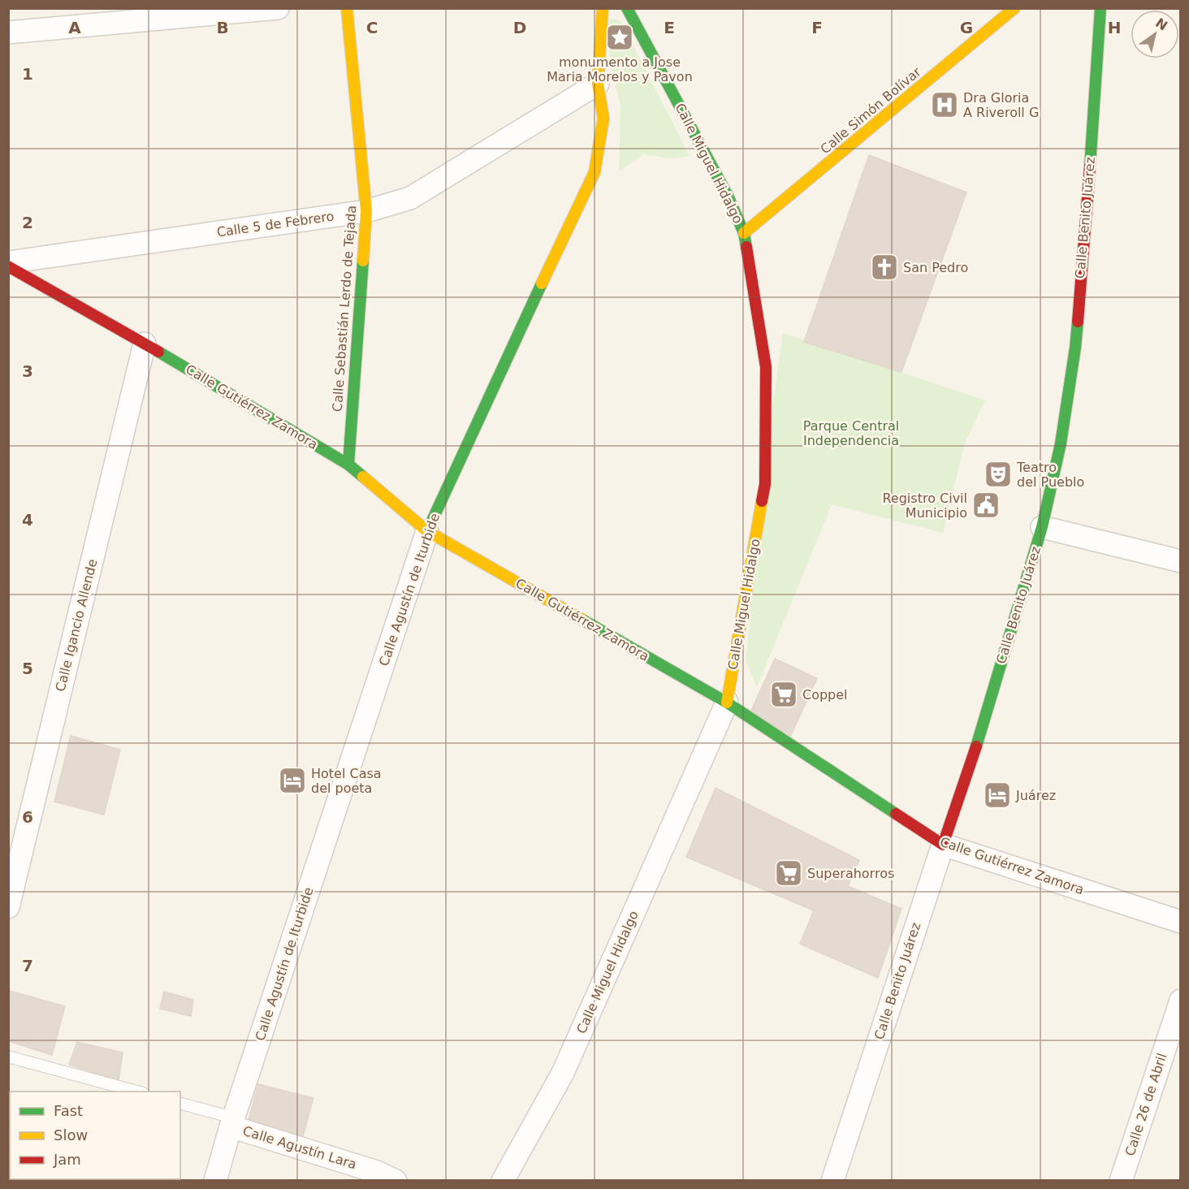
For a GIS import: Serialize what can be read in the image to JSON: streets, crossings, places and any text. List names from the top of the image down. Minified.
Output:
{"streets":{"street":["Calle Simón Bolívar","Calle Miguel Hidalgo","Calle Benito Juárez","Calle 5 de Febrero","Calle Sebastián Lerdo de Tejada","Calle Gutiérrez Zamora","Calle Agustín de Iturbide","Calle Igancio Allende","Calle 26 de Abril","Calle Agustín Lara"]},"crossings":[["Calle Simón Bolívar","Calle Miguel Hidalgo"],["Calle Miguel Hidalgo","Calle Gutiérrez Zamora"],["Calle Benito Juárez","Calle Gutiérrez Zamora"],["Calle 5 de Febrero","Calle Sebastián Lerdo de Tejada"],["Calle 5 de Febrero","Calle Agustín de Iturbide"],["Calle Sebastián Lerdo de Tejada","Calle Gutiérrez Zamora"],["Calle Gutiérrez Zamora","Calle Agustín de Iturbide"],["Calle Gutiérrez Zamora","Calle Igancio Allende"],["Calle Agustín de Iturbide","Calle Agustín Lara"]],"parks":["Parque Central Independencia"],"places":{"place":["monumento a Jose Maria Morelos y Pavon"],"hospital":["Dra Gloria A Riveroll G"],"church":["San Pedro"],"theatre":["Teatro del Pueblo"],"public building":["Registro Civil Municipio"],"supermarket":["Coppel","Superahorros"],"hotel":["Hotel Casa del poeta","Juárez"]},"legend":["Fast","Slow","Jam"],"north":"top right","grid":{"columns":["A","B","C","D","E","F","G","H"],"rows":["1","2","3","4","5","6","7"]}}
